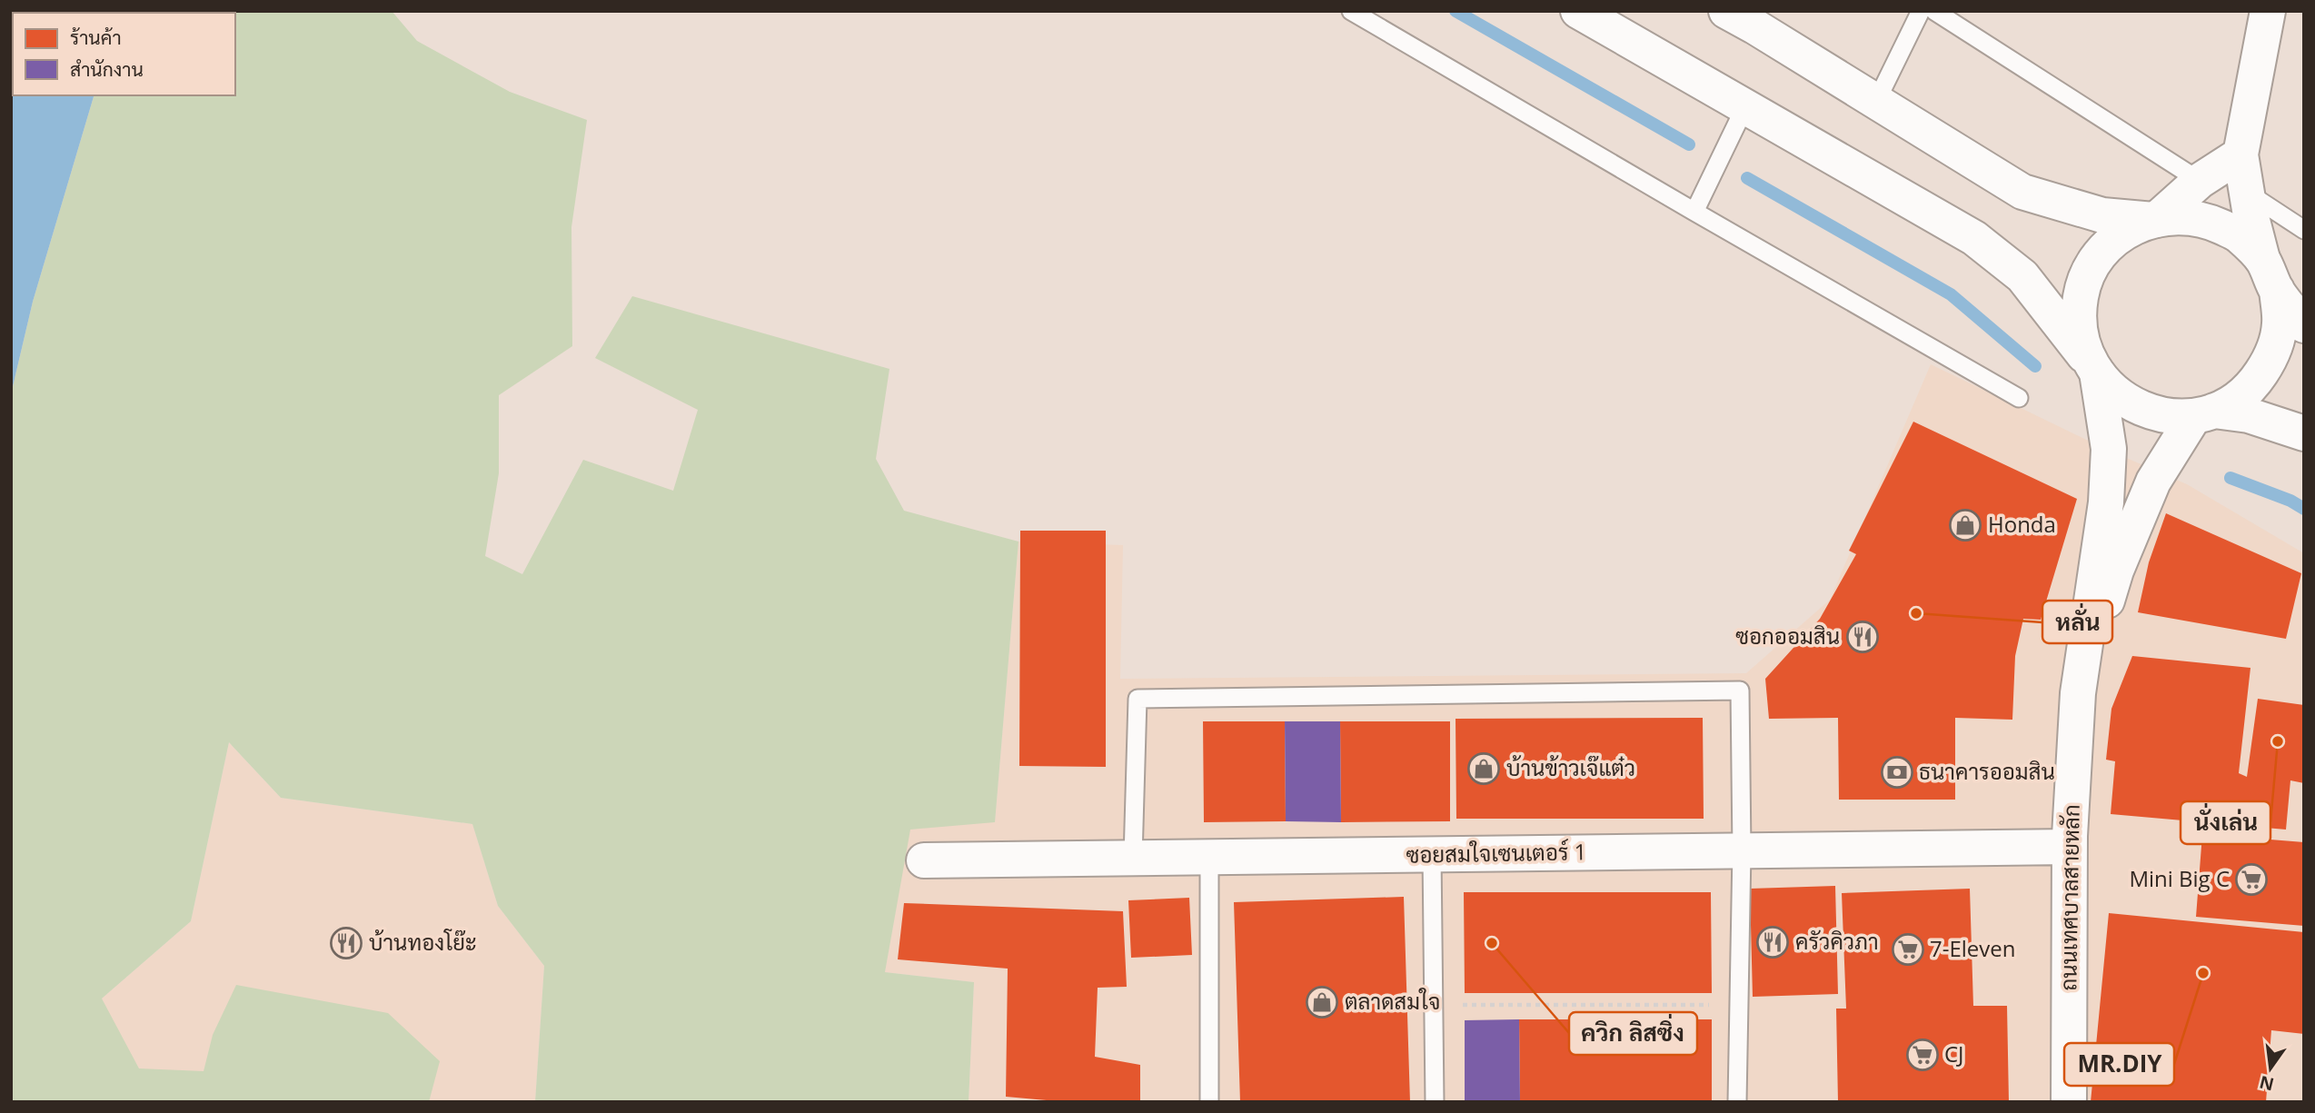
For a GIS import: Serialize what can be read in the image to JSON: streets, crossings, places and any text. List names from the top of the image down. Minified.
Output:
{"streets":{"street":["ซอยสมใจเซนเตอร์ 1","ถนนเทศบาลสายหลัก"]},"crossings":[["ซอยสมใจเซนเตอร์ 1","ถนนเทศบาลสายหลัก"]],"places":{"shop":["Honda","บ้านข้าวเจ๊แต๋ว","ตลาดสมใจ"],"other":["หลั่น","นั่งเล่น","ควิก ลิสซิ่ง","MR.DIY"],"restaurant":["ซอกออมสิน","ครัวคิวภา","บ้านทองโย๊ะ"],"bank":["ธนาคารออมสิน"],"supermarket":["Mini Big C","7-Eleven","CJ"]},"legend":["ร้านค้า","สำนักงาน"],"north":"bottom"}
